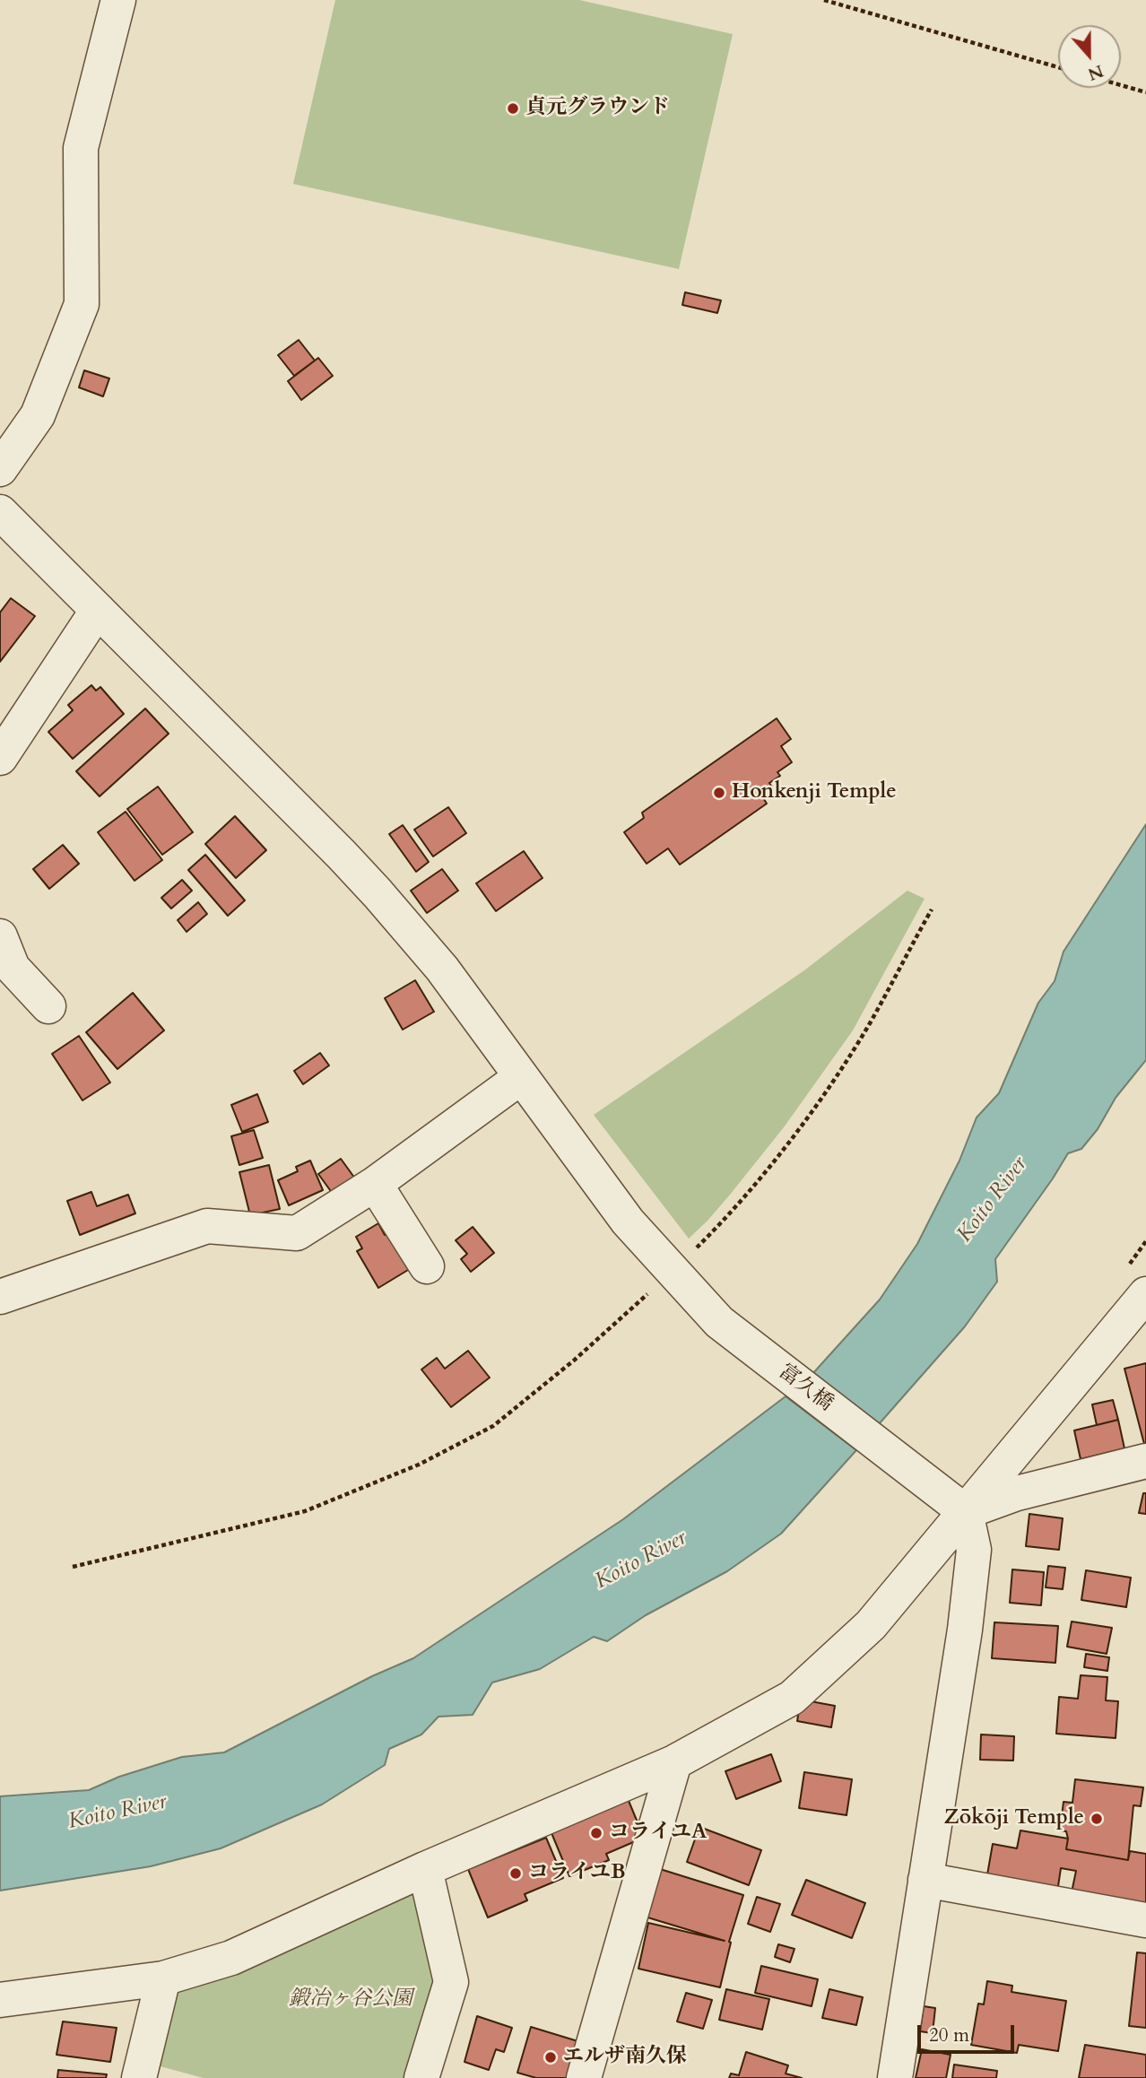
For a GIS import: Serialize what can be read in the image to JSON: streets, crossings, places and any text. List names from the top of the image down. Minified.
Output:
{"streets":{"street":["富久橋"]},"water":["Koito River"],"parks":["鍛冶ヶ谷公園"],"places":["貞元グラウンド","Honkenji Temple","Zōkōji Temple","コライユA","コライユB","エルザ南久保"],"scale_bar":"20 m","north":"bottom"}
